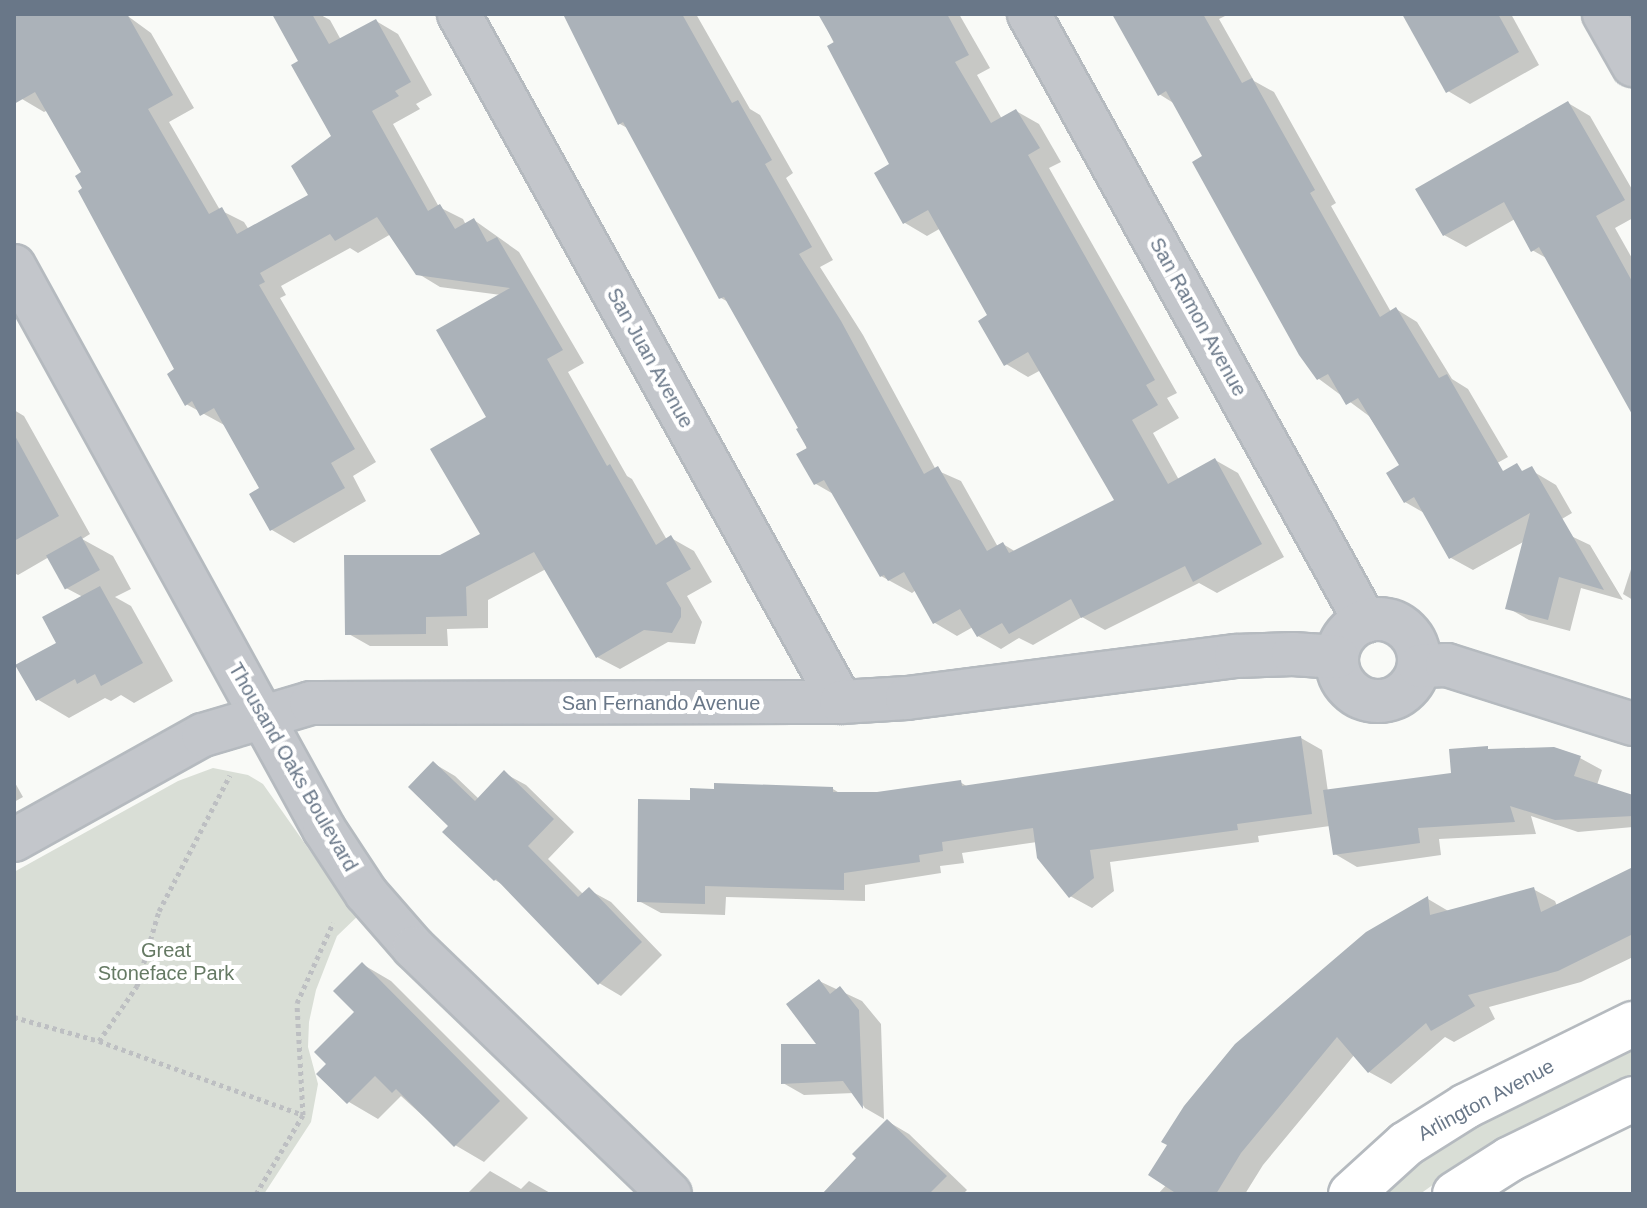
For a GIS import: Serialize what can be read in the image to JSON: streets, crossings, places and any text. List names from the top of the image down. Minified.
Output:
{"streets":{"main road":["Arlington Avenue"],"street":["San Ramon Avenue","San Juan Avenue","San Fernando Avenue","Thousand Oaks Boulevard"]},"crossings":[["San Ramon Avenue","San Fernando Avenue"],["San Juan Avenue","San Fernando Avenue"],["San Fernando Avenue","Thousand Oaks Boulevard"]],"parks":["Great Stoneface Park"]}
